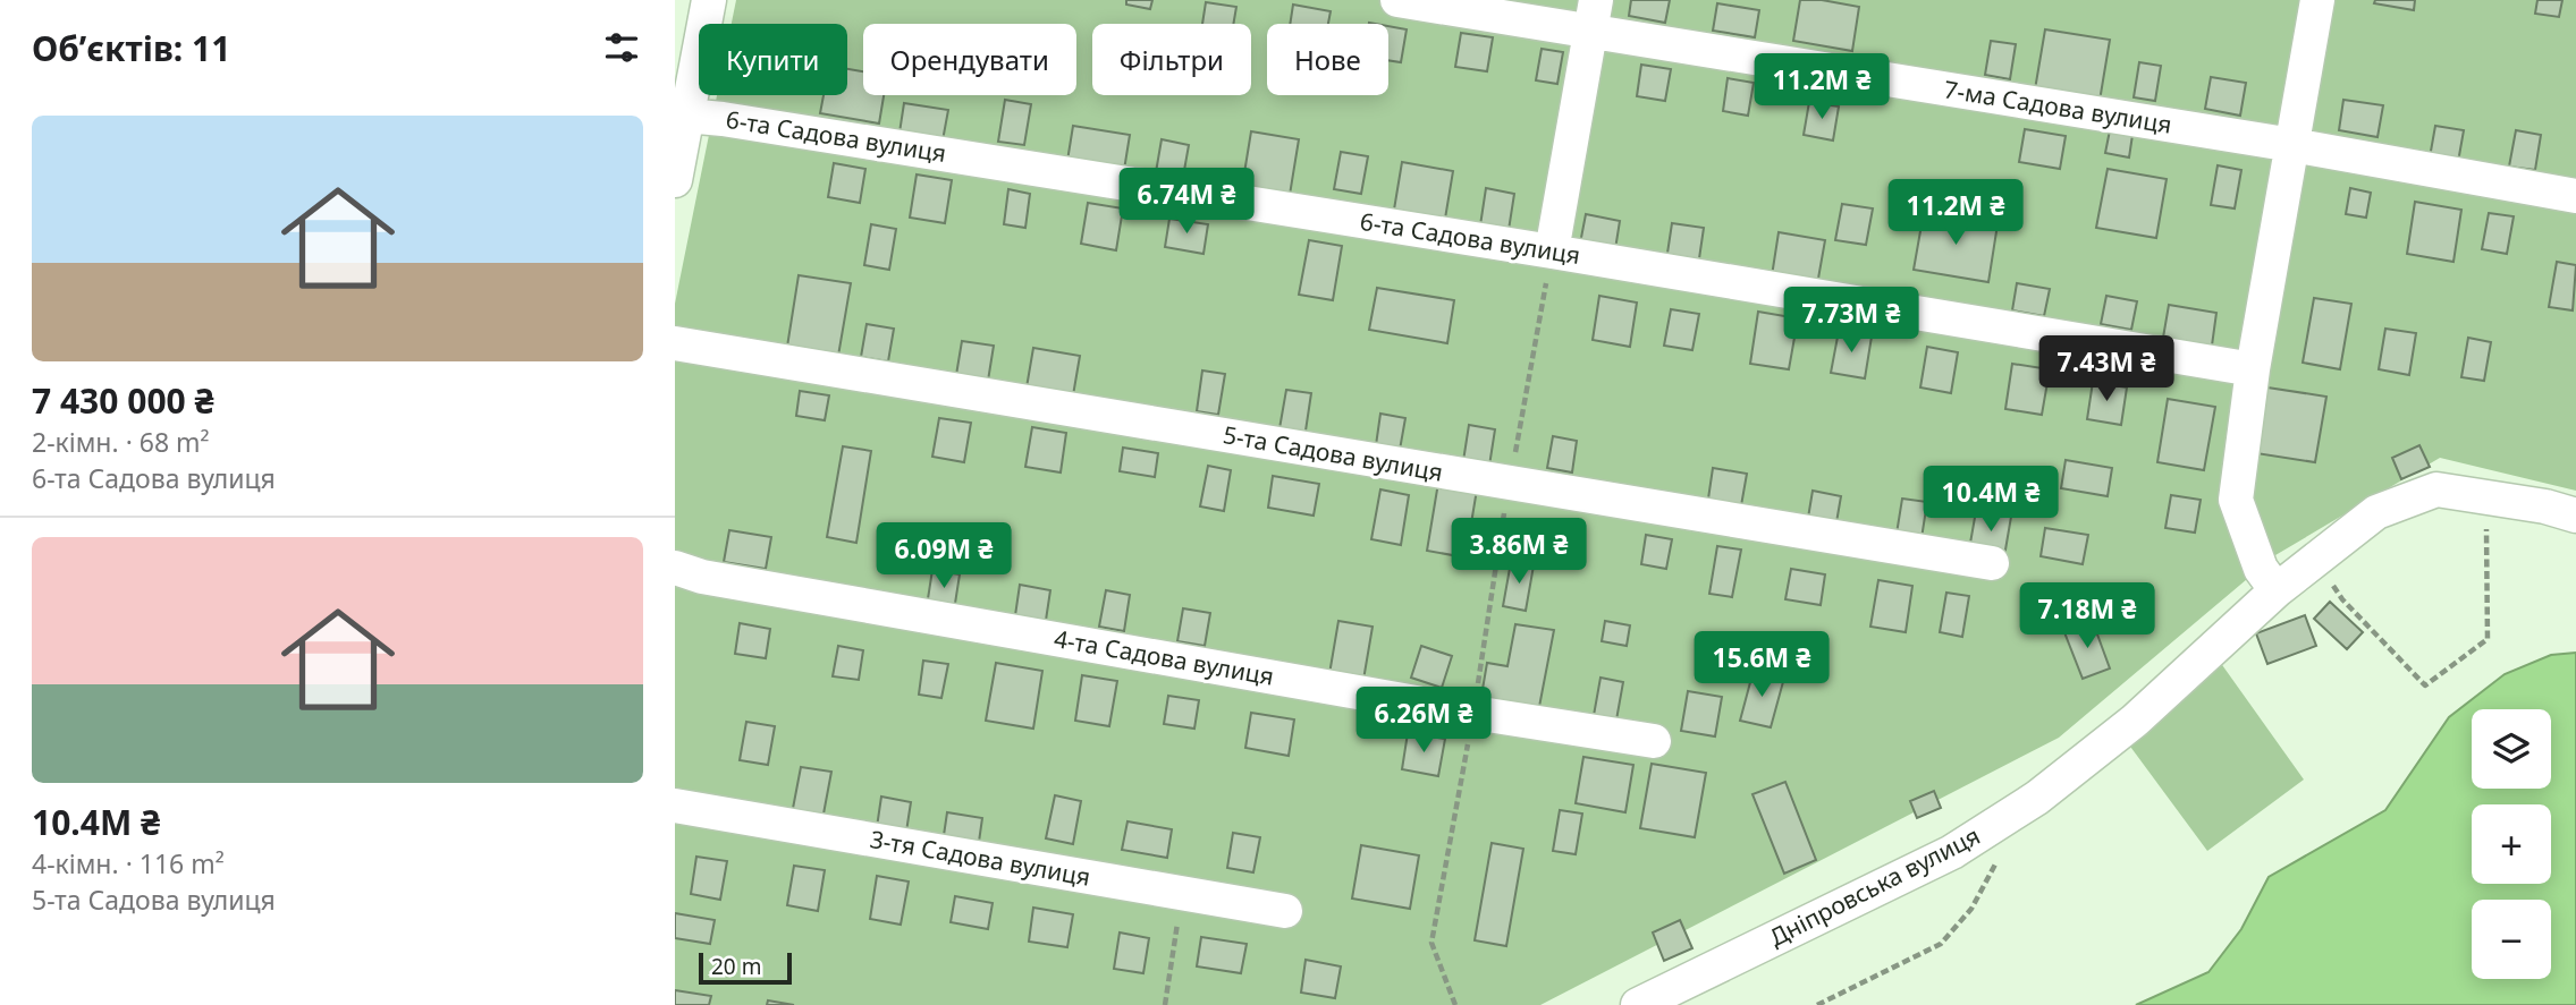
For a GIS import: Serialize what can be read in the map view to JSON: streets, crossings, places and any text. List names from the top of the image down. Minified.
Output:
{"streets":{"street":["7-ма Садова вулиця","6-та Садова вулиця","5-та Садова вулиця","4-та Садова вулиця","3-тя Садова вулиця","Дніпровська вулиця"]},"scale_bar":"20 m","page":{"heading":"Об’єктів: 11","chip":["Купити","Орендувати","Фільтри","Нове"],"price":["11.2M ₴","6.74M ₴","11.2M ₴","7.73M ₴","7.43M ₴","10.4M ₴","3.86M ₴","6.09M ₴","7.18M ₴","15.6M ₴","6.26M ₴"],"list":[{"name":"7 430 000 ₴","note":"2-кімн. · 68 m² · 6-та Садова вулиця"},{"name":"10.4M ₴","note":"4-кімн. · 116 m² · 5-та Садова вулиця"}],"map_buttons":["+","−"],"scale":"20 m"}}
